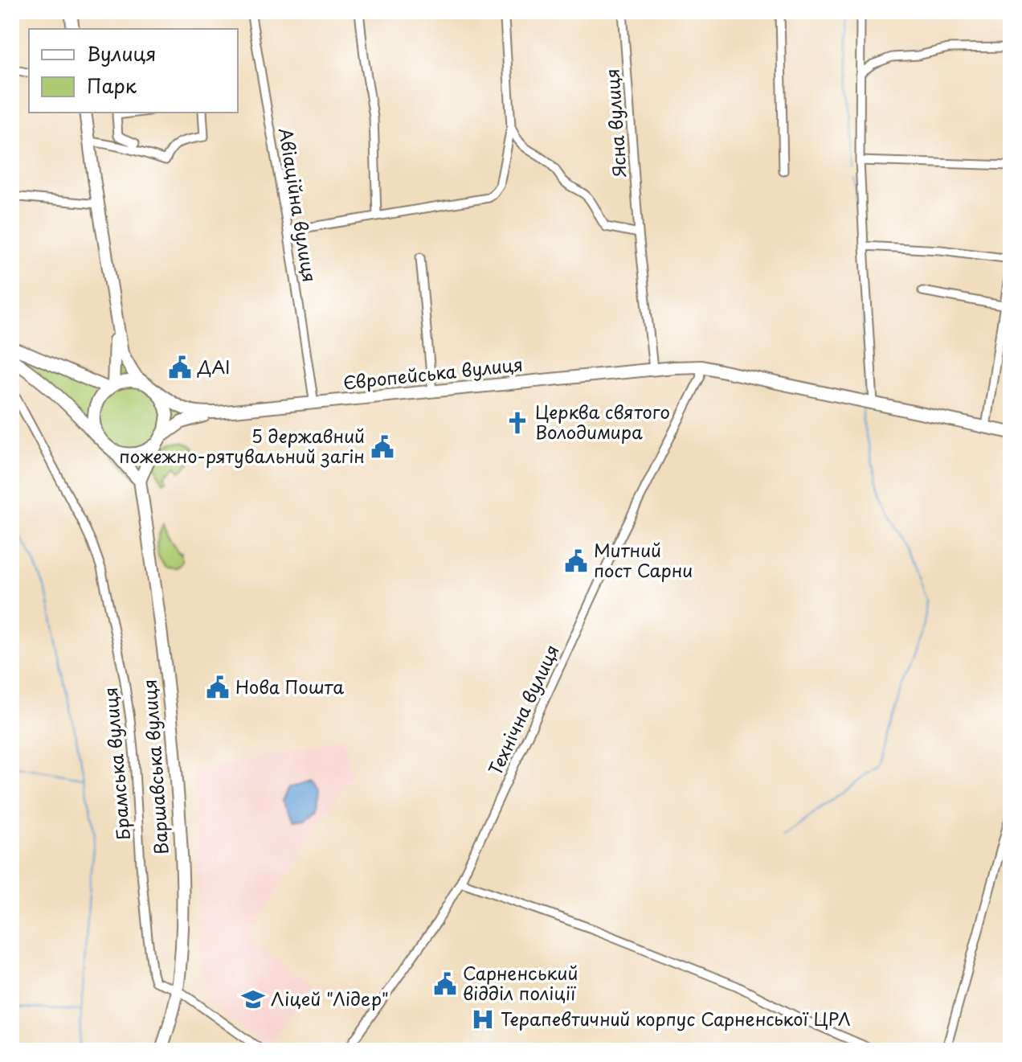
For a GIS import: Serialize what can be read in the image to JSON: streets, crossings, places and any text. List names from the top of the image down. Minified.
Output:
{"streets":{"main road":["Європейська вулиця","Варшавська вулиця"],"street":["Ясна вулиця","Авіаційна вулиця","Технічна вулиця","Брамська вулиця"]},"crossings":[["Авіаційна вулиця","Європейська вулиця"],["Європейська вулиця","Технічна вулиця"],["Брамська вулиця","Варшавська вулиця"]],"places":{"public building":["ДАІ","5 державний пожежно-рятувальний загін","Митний пост Сарни","Нова Пошта","Сарненський відділ поліції"],"church":["Церква святого Володимира"],"school or university":["Ліцей \"Лідер\""],"hospital":["Терапевтичний корпус Сарненської ЦРЛ"]},"legend":["Вулиця","Парк"]}
